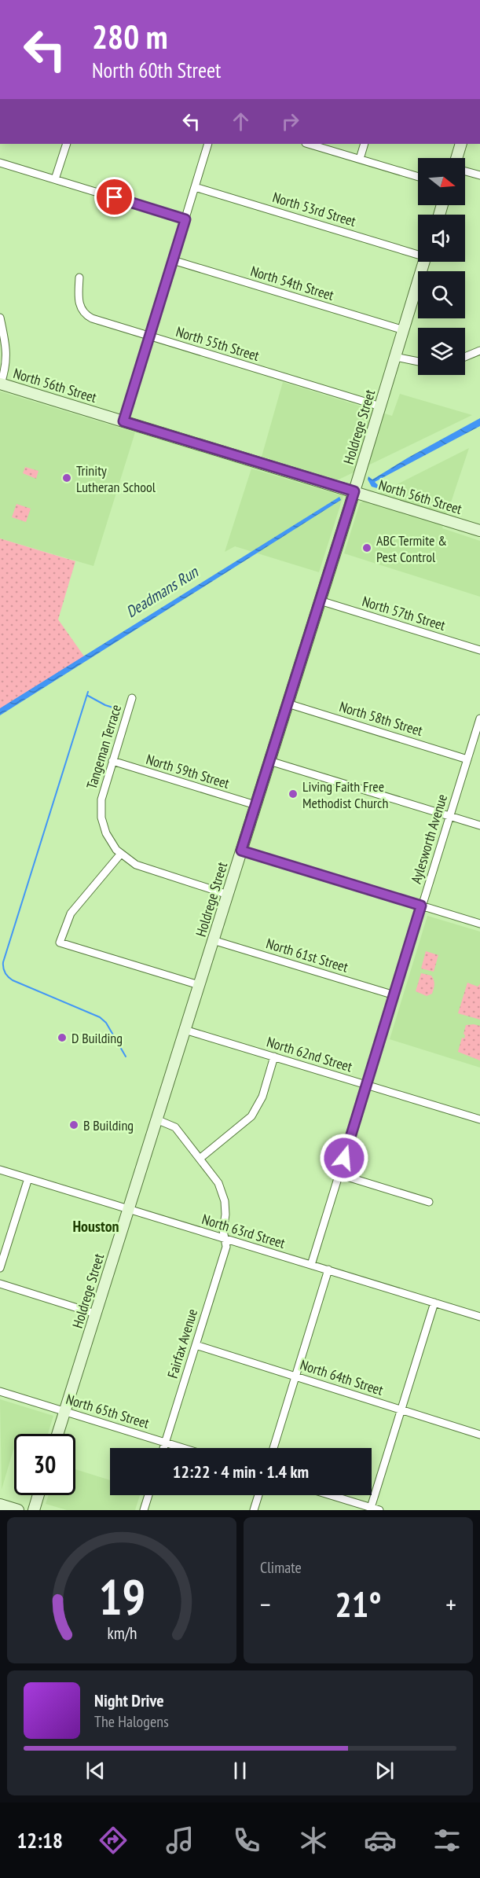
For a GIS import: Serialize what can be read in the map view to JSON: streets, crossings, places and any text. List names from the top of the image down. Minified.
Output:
{"streets":{"main road":["North 56th Street","Holdrege Street"],"street":["North 53rd Street","North 54th Street","North 55th Street","North 57th Street","North 58th Street","Tangeman Terrace","North 59th Street","Aylesworth Avenue","North 61st Street","North 62nd Street","North 63rd Street","Fairfax Avenue","North 64th Street","North 65th Street"]},"crossings":[["North 54th Street","Holdrege Street"],["North 55th Street","Holdrege Street"],["North 56th Street","Holdrege Street"],["Holdrege Street","North 57th Street"],["Holdrege Street","North 58th Street"],["Holdrege Street","North 59th Street"],["Holdrege Street","North 61st Street"],["Holdrege Street","North 62nd Street"],["Holdrege Street","North 63rd Street"],["Holdrege Street","Fairfax Avenue"],["Holdrege Street","North 65th Street"],["North 58th Street","Aylesworth Avenue"],["Tangeman Terrace","North 59th Street"],["Aylesworth Avenue","North 61st Street"],["Aylesworth Avenue","North 62nd Street"],["Aylesworth Avenue","North 63rd Street"],["North 63rd Street","Fairfax Avenue"],["Fairfax Avenue","North 64th Street"],["Fairfax Avenue","North 65th Street"]],"districts":["Houston"],"water":["Deadmans Run"],"places":["Trinity Lutheran School","ABC Termite & Pest Control","Living Faith Free Methodist Church","D Building","B Building"],"north":"right","page":{"turn":["280 m","North 60th Street"],"limit":"30","trip":"12:22 · 4 min · 1.4 km","tile":"Climate","heat":["−","21°","+"],"song":["Night Drive","The Halogens"],"tabs":"12:18","gauge":["19","km/h"]}}
